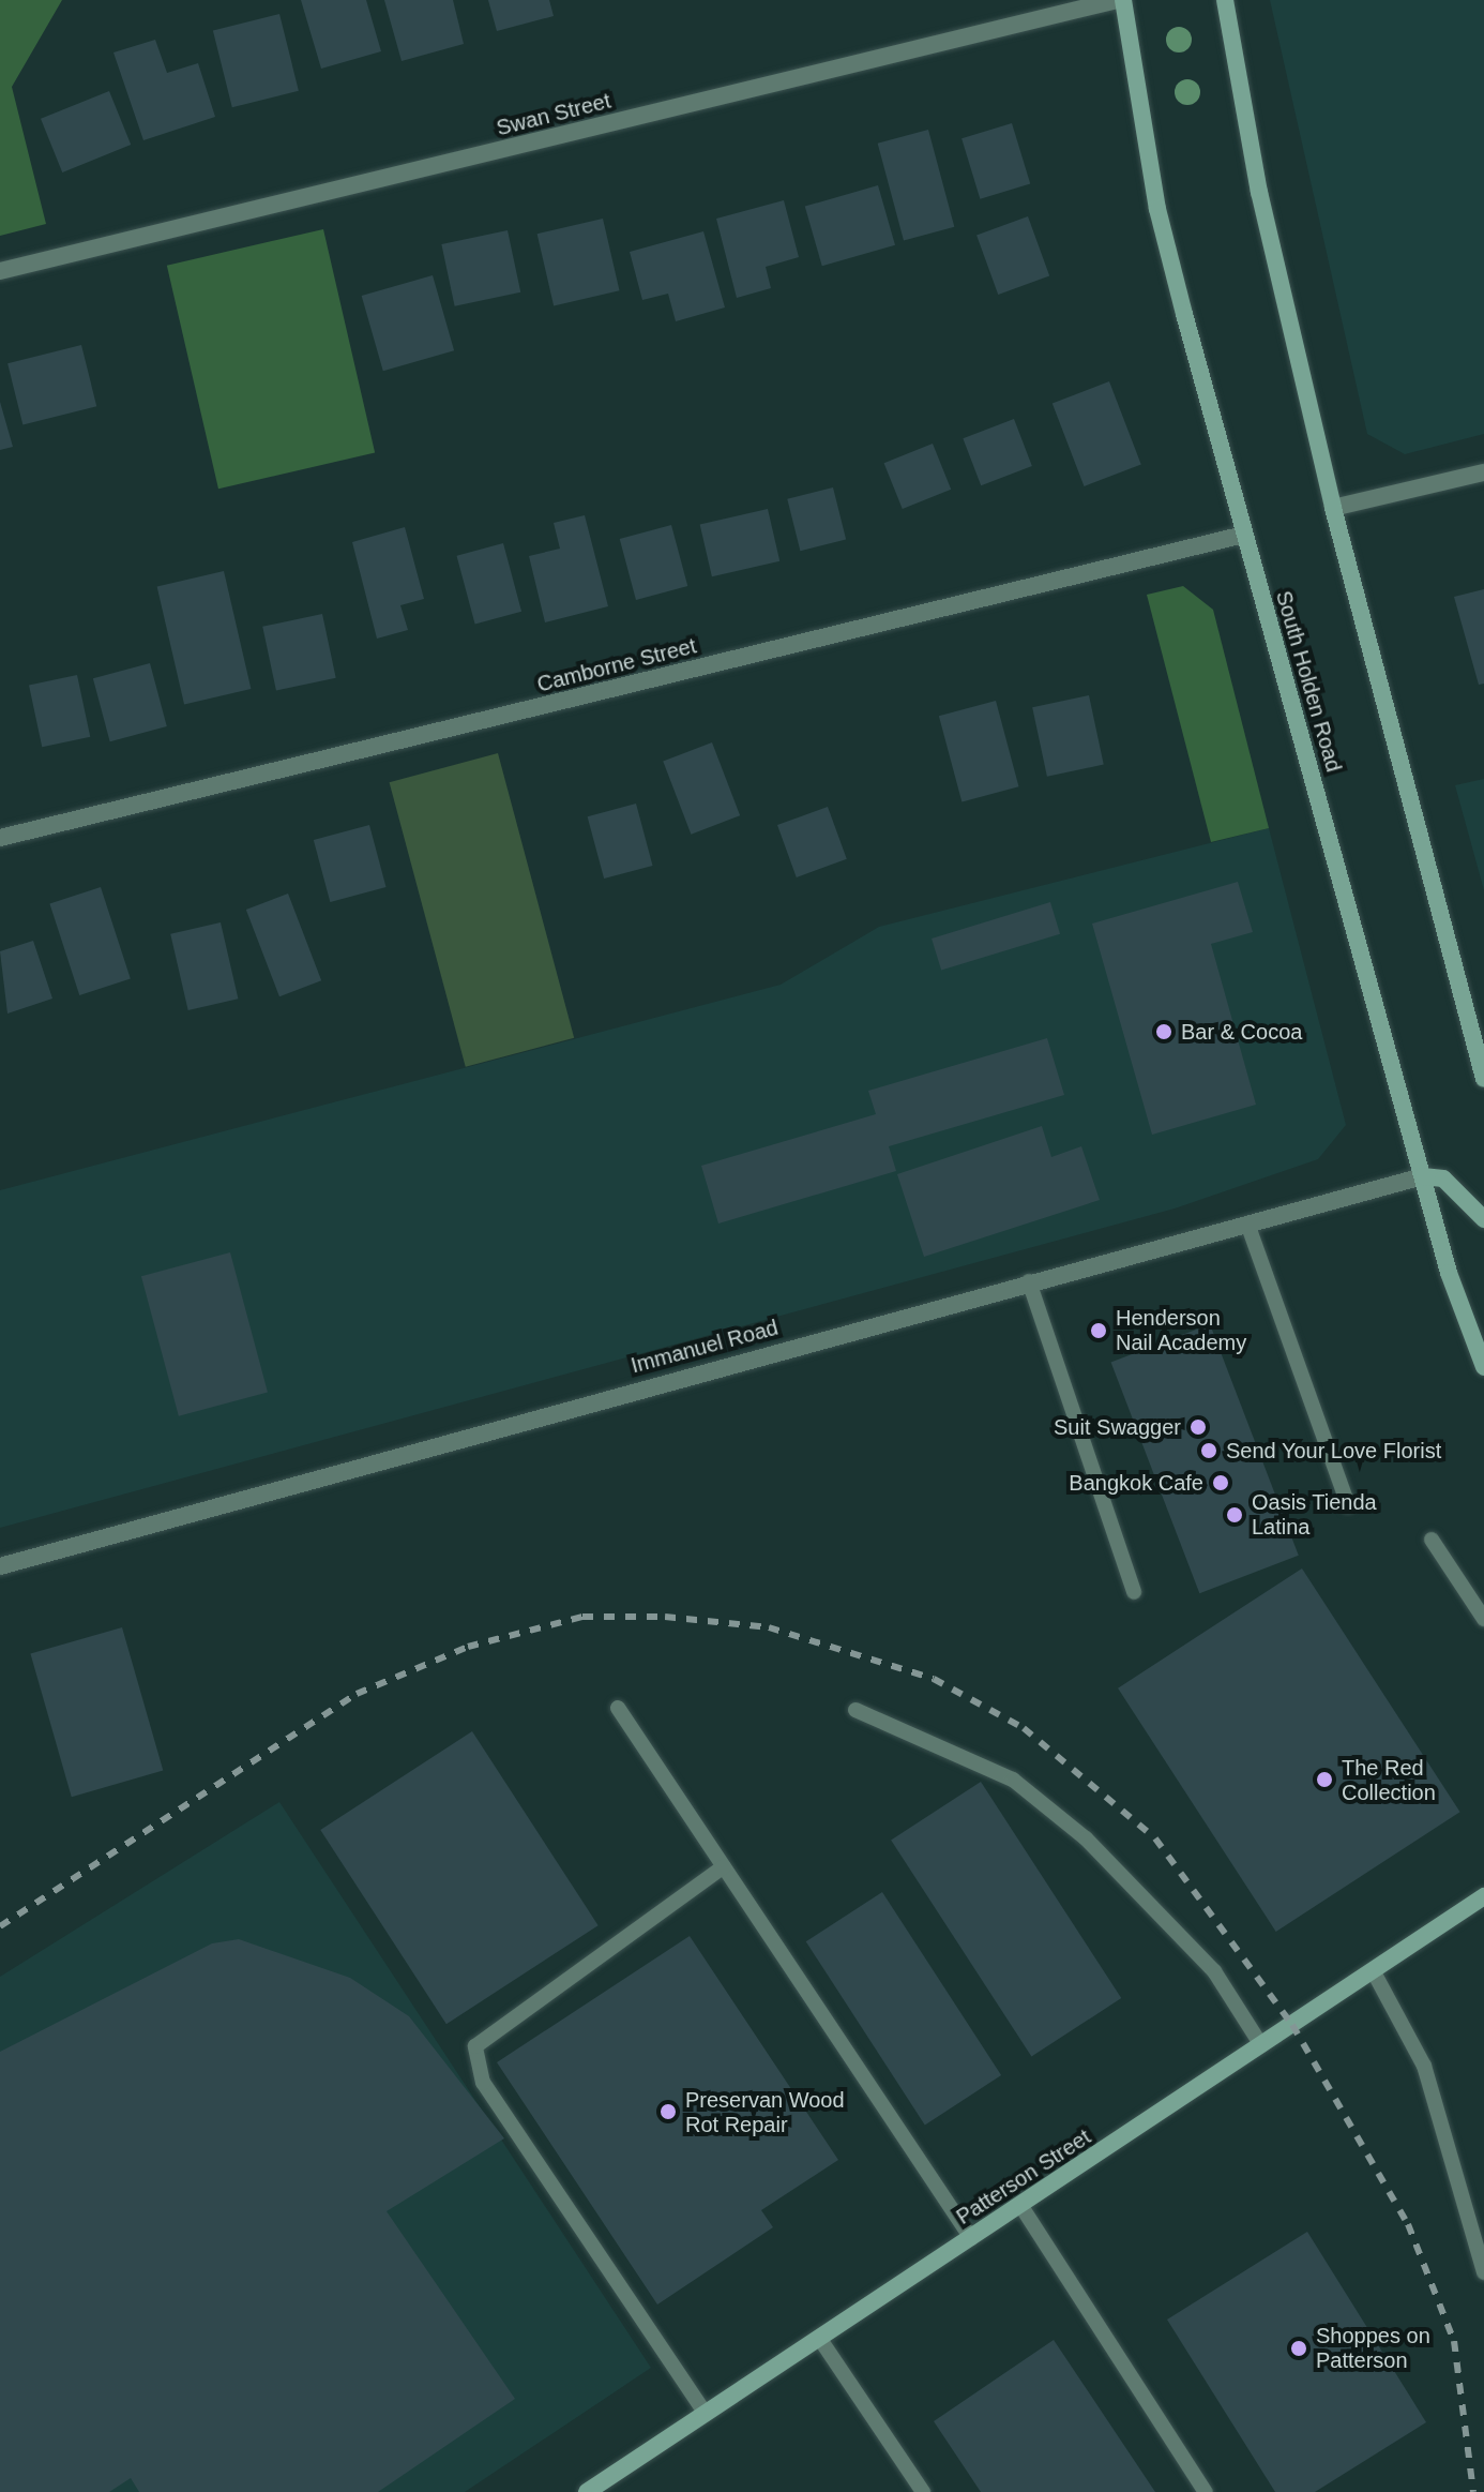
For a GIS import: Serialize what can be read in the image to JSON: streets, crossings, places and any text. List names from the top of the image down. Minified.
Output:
{"streets":{"main road":["South Holden Road","Patterson Street"],"street":["Swan Street","Camborne Street","Immanuel Road"]},"crossings":[["Swan Street","South Holden Road"],["Camborne Street","South Holden Road"],["South Holden Road","Immanuel Road"]],"places":["Bar & Cocoa","Henderson Nail Academy","Suit Swagger","Send Your Love Florist","Bangkok Cafe","Oasis Tienda Latina","The Red Collection","Preservan Wood Rot Repair","Shoppes on Patterson"]}
